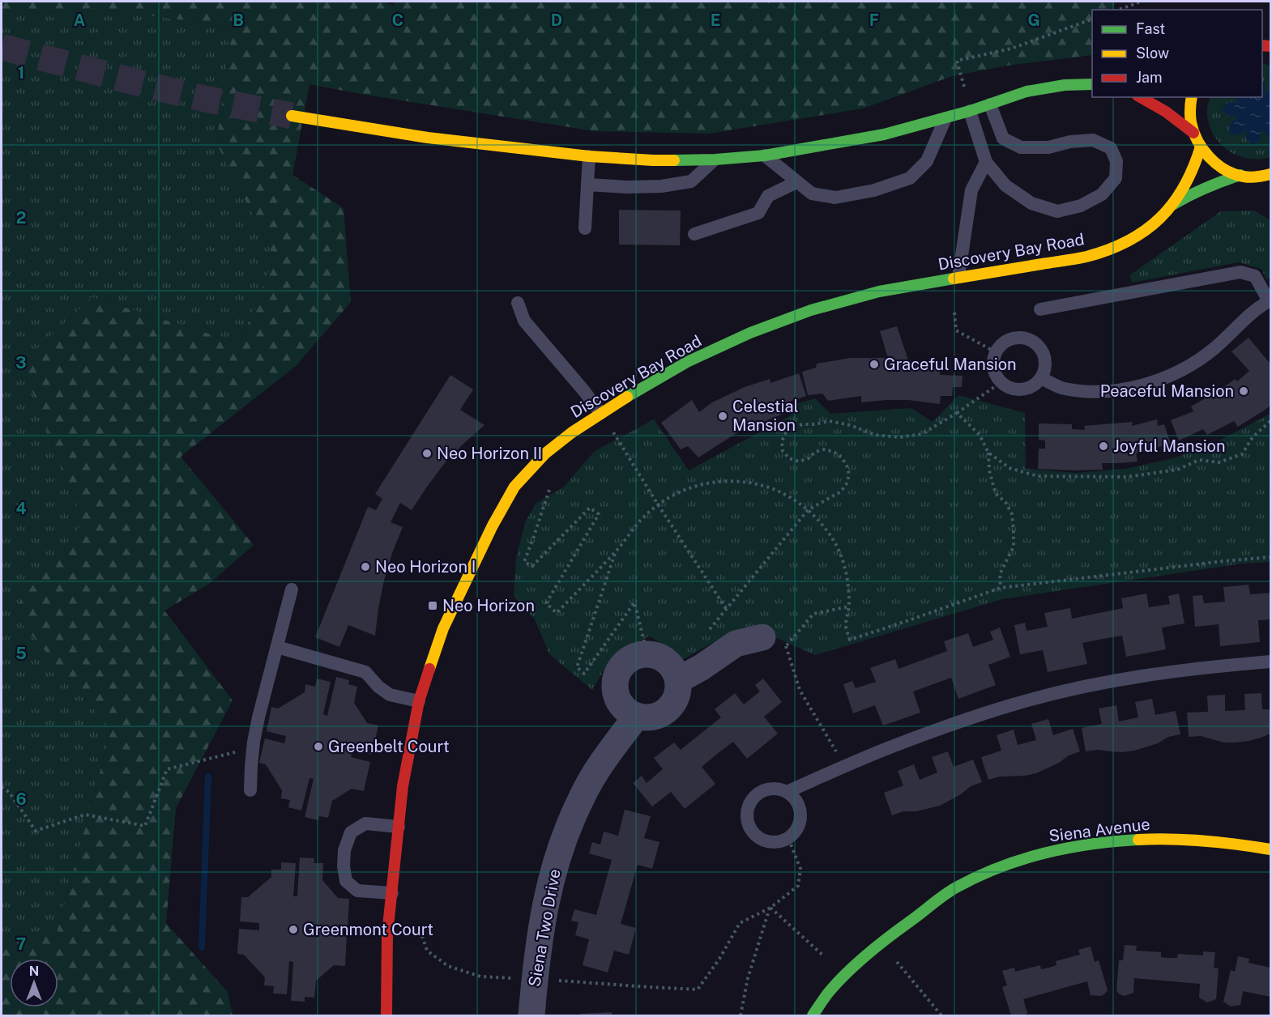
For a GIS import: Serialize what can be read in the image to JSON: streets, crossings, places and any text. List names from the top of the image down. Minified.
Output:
{"streets":{"street":["Discovery Bay Road","Siena Avenue","Siena Two Drive"]},"places":{"other":["Graceful Mansion","Peaceful Mansion","Celestial Mansion","Joyful Mansion","Neo Horizon II","Neo Horizon I","Greenbelt Court","Greenmont Court"],"transit":["Neo Horizon"]},"legend":["Fast","Slow","Jam"],"north":"top","grid":{"columns":["A","B","C","D","E","F","G"],"rows":["1","2","3","4","5","6","7"]}}
